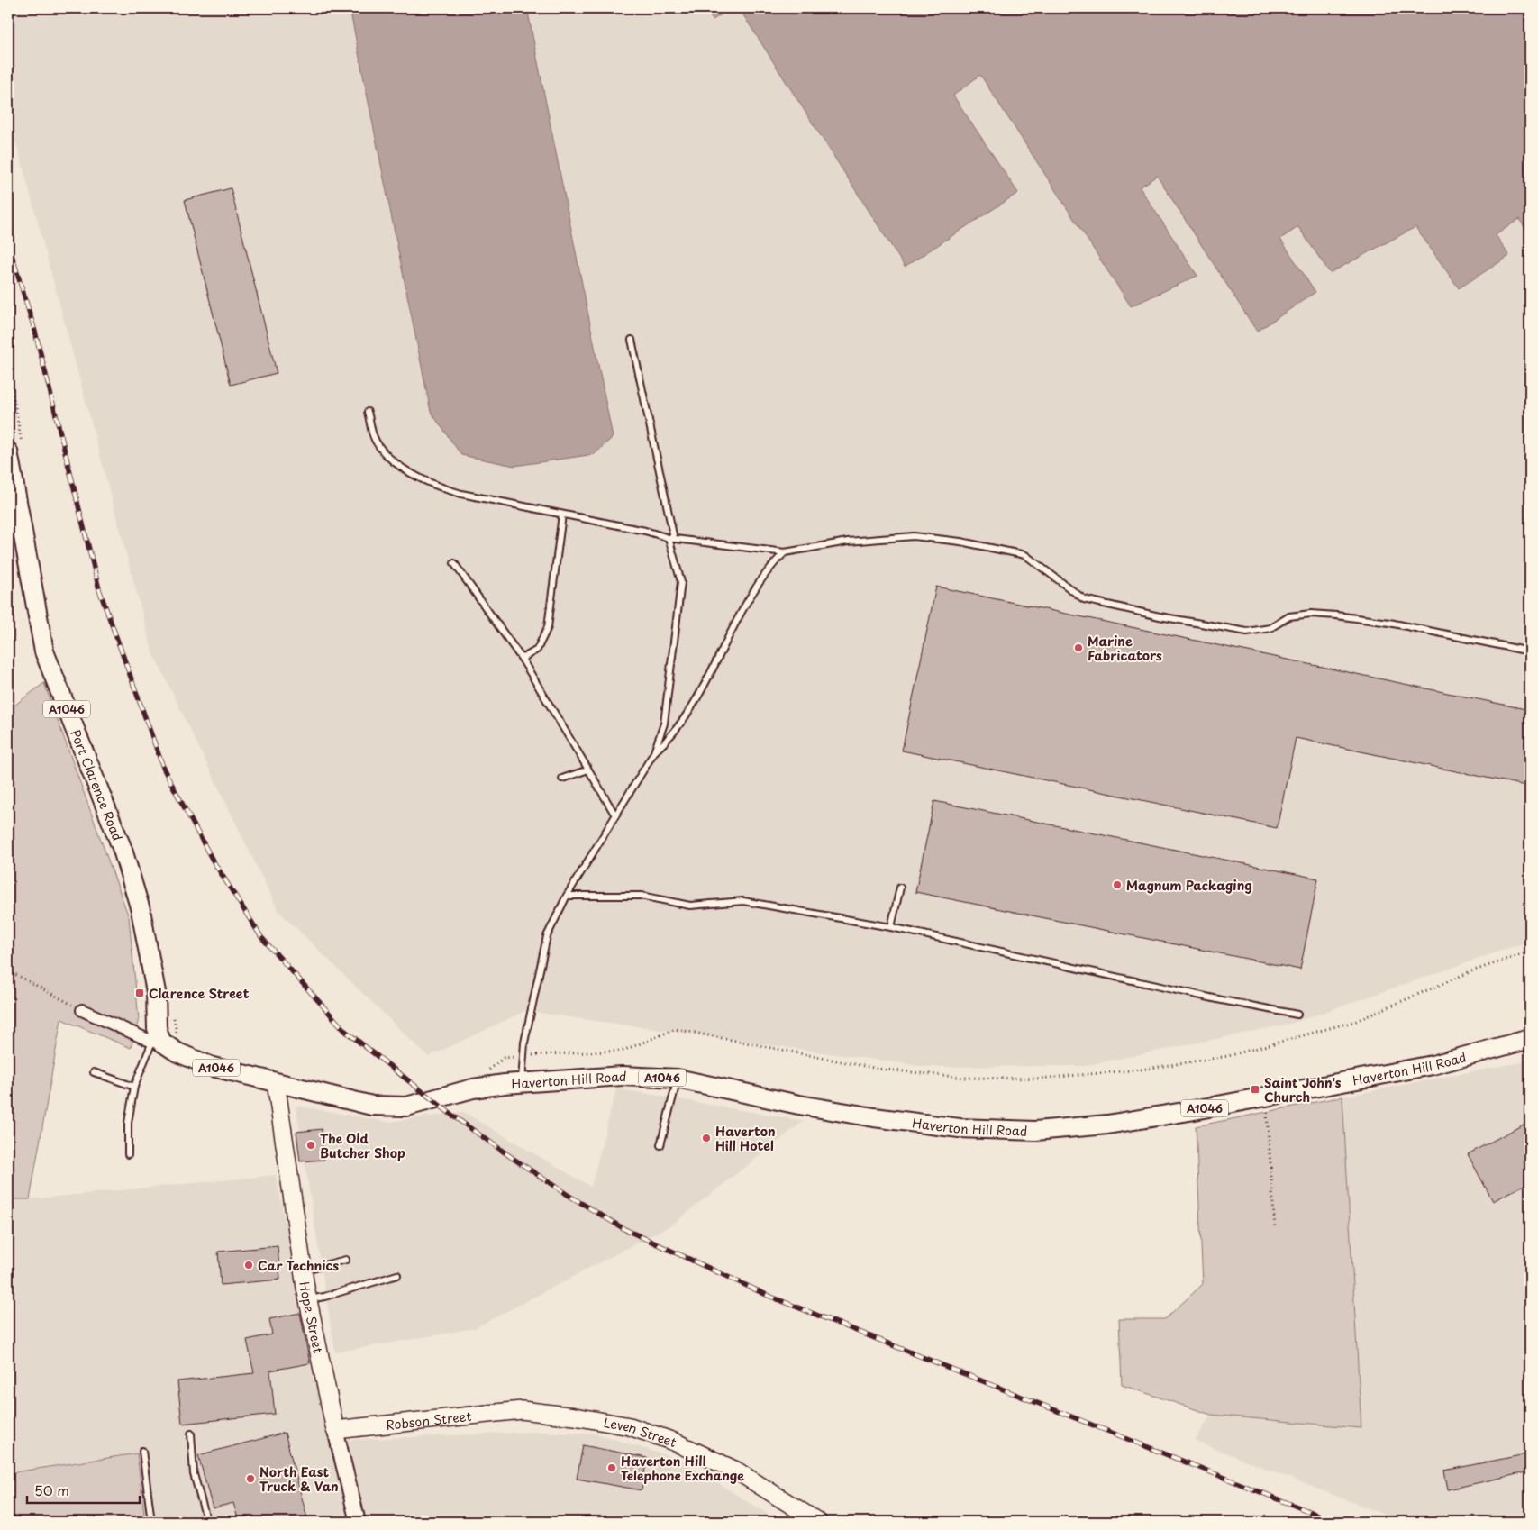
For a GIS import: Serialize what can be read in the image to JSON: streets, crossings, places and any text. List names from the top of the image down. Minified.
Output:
{"streets":{"main road":["A1046","Port Clarence Road","Haverton Hill Road","Hope Street","Robson Street","Leven Street"]},"crossings":[["A1046","Port Clarence Road"],["A1046","Haverton Hill Road"],["A1046","Hope Street"],["Haverton Hill Road","Hope Street"],["Hope Street","Robson Street"],["Robson Street","Leven Street"]],"places":{"other":["Marine Fabricators","Magnum Packaging","Haverton Hill Hotel","The Old Butcher Shop","Car Technics","Haverton Hill Telephone Exchange","North East Truck & Van"],"transit":["Clarence Street","Saint John's Church"]},"scale_bar":"50 m"}
